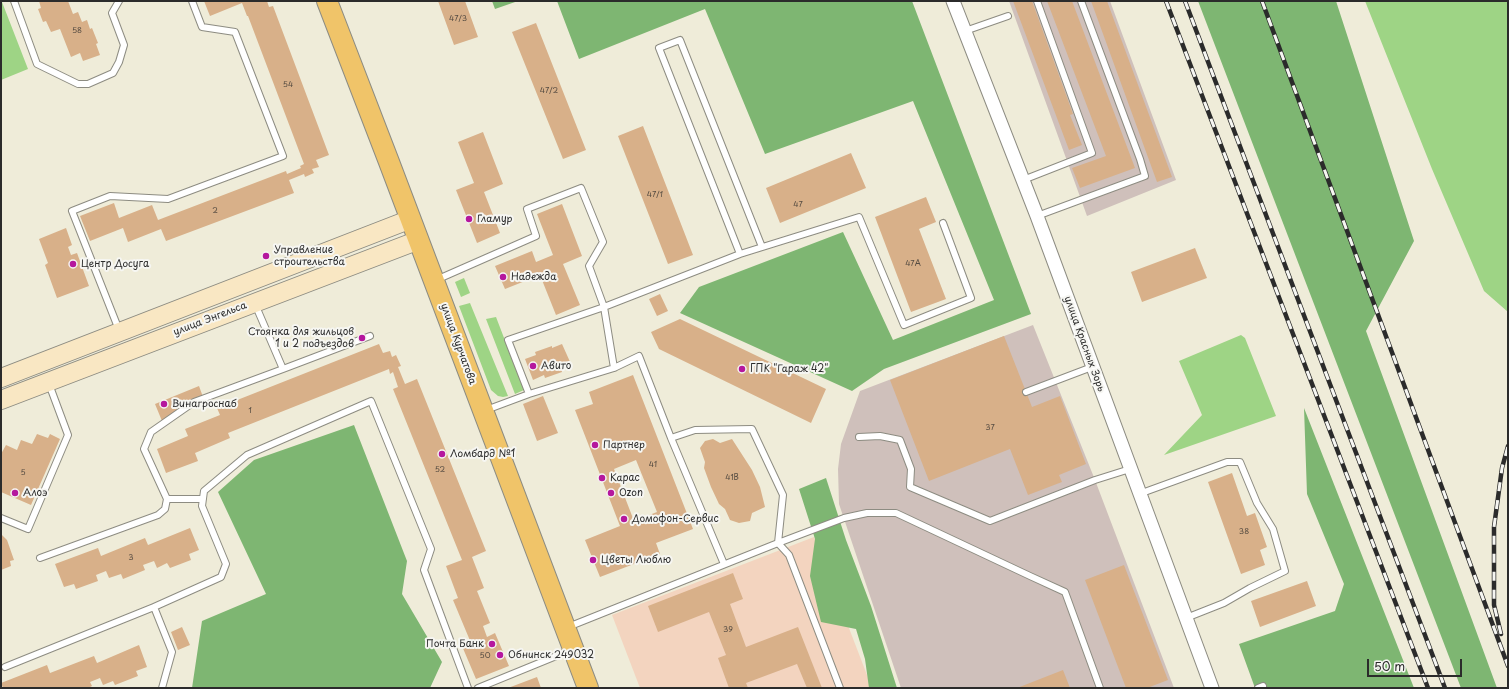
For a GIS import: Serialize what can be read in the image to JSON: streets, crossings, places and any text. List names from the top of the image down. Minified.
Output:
{"streets":{"main road":["улица Энгельса","улица Курчатова"],"street":["улица Красных Зорь"]},"crossings":[["улица Энгельса","улица Курчатова"]],"places":["Гламур","Управление строительства","Центр Досуга","Надежда","Стоянка для жильцов 1 и 2 подъездов","Авито","ГПК \"Гараж 42\"","Винагроснаб","Партнер","Ломбард №1","Карас","Алоэ","Ozon","Домофон-Сервис","Цветы Люблю","Почта Банк","Обнинск 249032"],"house_numbers":["47/3","58","54","47/2","47/1","47","2","47А","1","37","41","52","5","41В","38","3","39","50"],"scale_bar":"50 m"}
